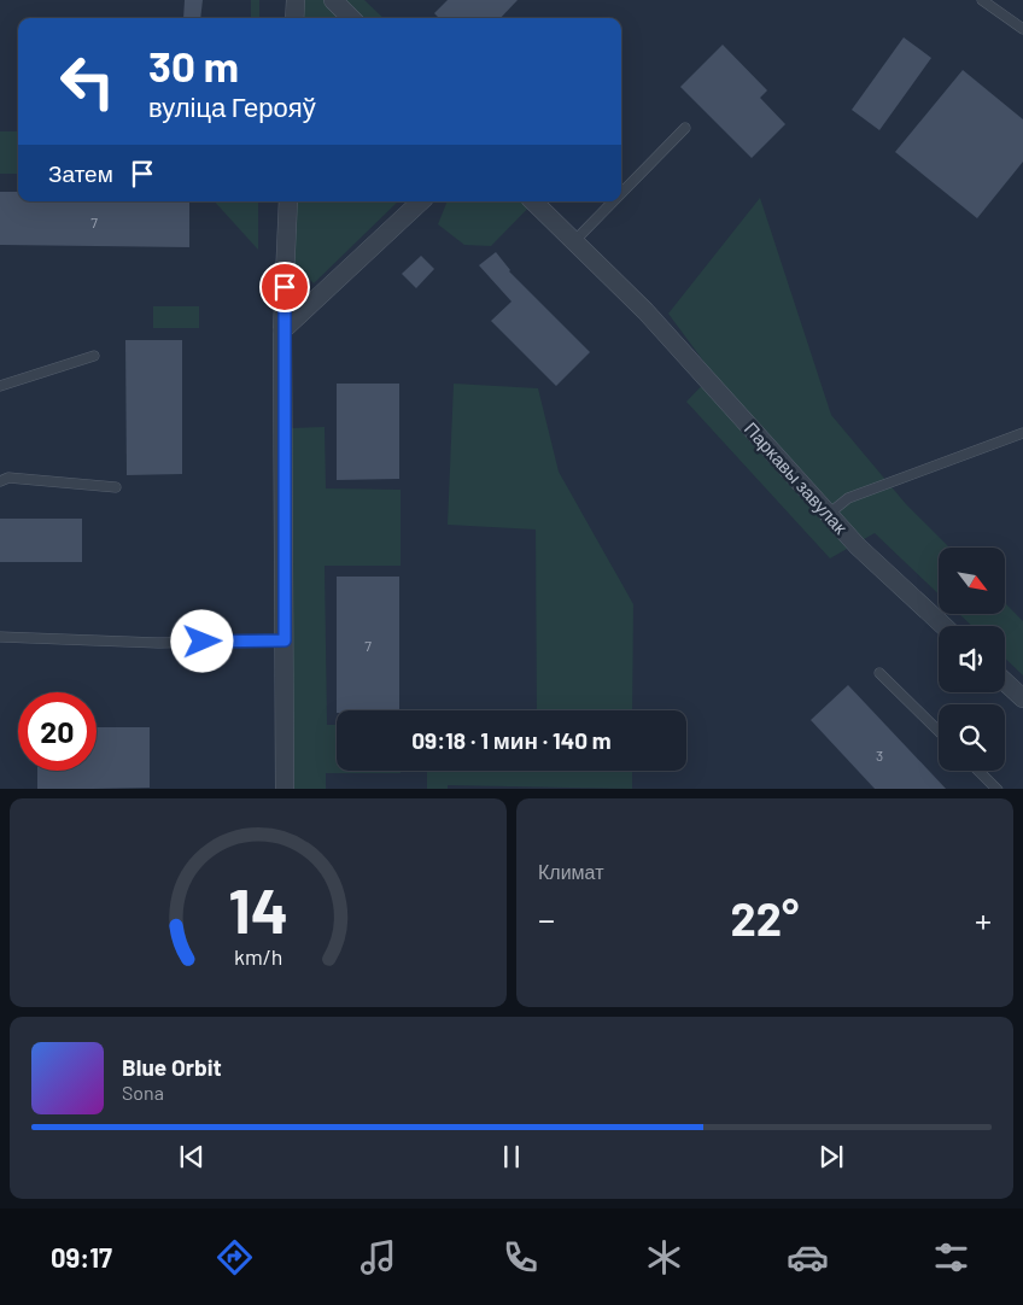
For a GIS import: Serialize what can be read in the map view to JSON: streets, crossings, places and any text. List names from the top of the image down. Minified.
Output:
{"streets":{"street":["Паркавы завулак"]},"house_numbers":["7","7","3"],"north":"bottom right","page":{"turn":["30 m","вуліца Герояў"],"then":"Затем","limit":"20","trip":"09:18 · 1 мин · 140 m","tile":"Климат","heat":["−","22°","+"],"song":["Blue Orbit","Sona"],"tabs":"09:17","gauge":["14","km/h"]}}
